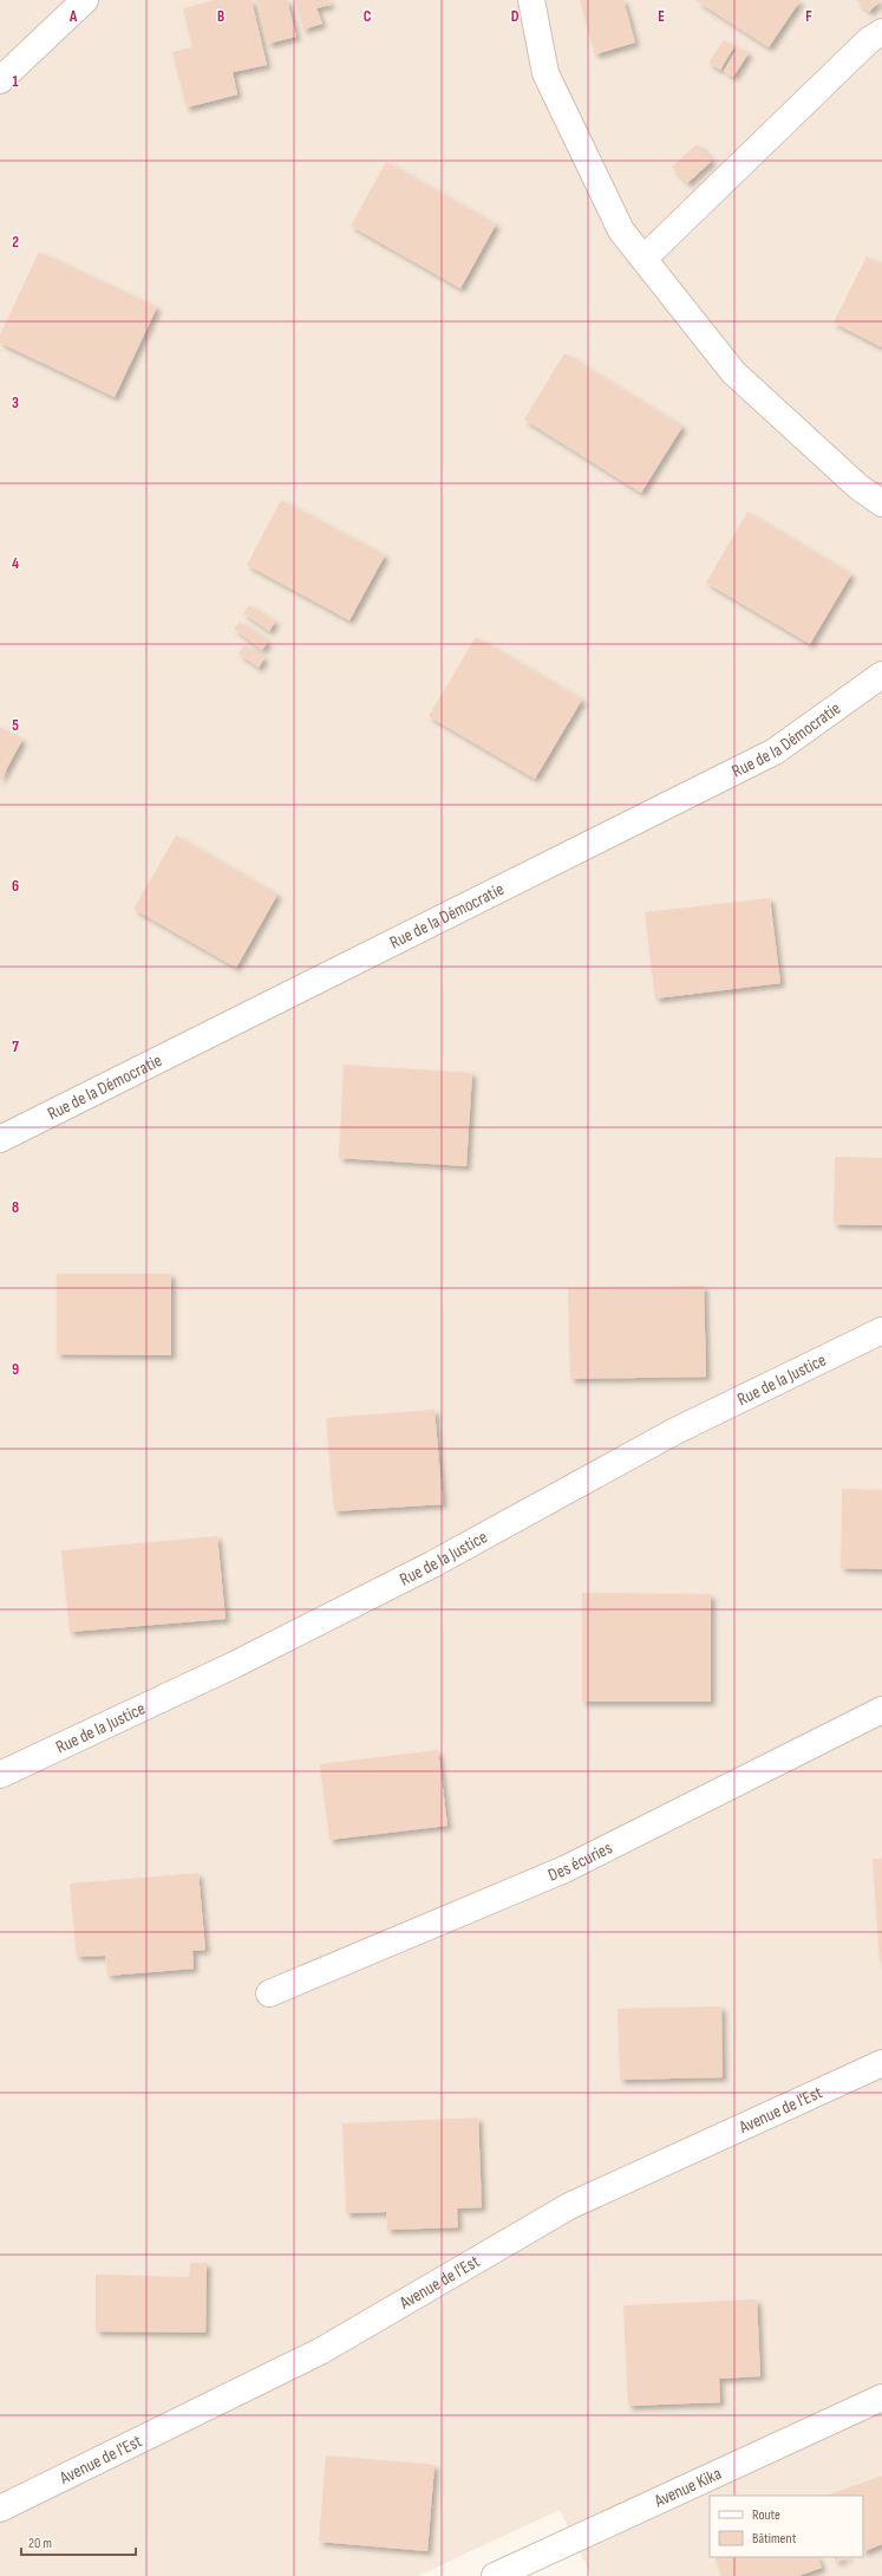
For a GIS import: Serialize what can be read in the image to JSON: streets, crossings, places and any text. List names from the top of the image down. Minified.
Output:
{"streets":{"street":["Rue de la Démocratie","Rue de la Justice","Des écuries","Avenue de l'Est","Avenue Kika"]},"legend":["Route","Bâtiment"],"scale_bar":"20 m","grid":{"columns":["A","B","C","D","E","F"],"rows":["1","2","3","4","5","6","7","8","9"]}}
